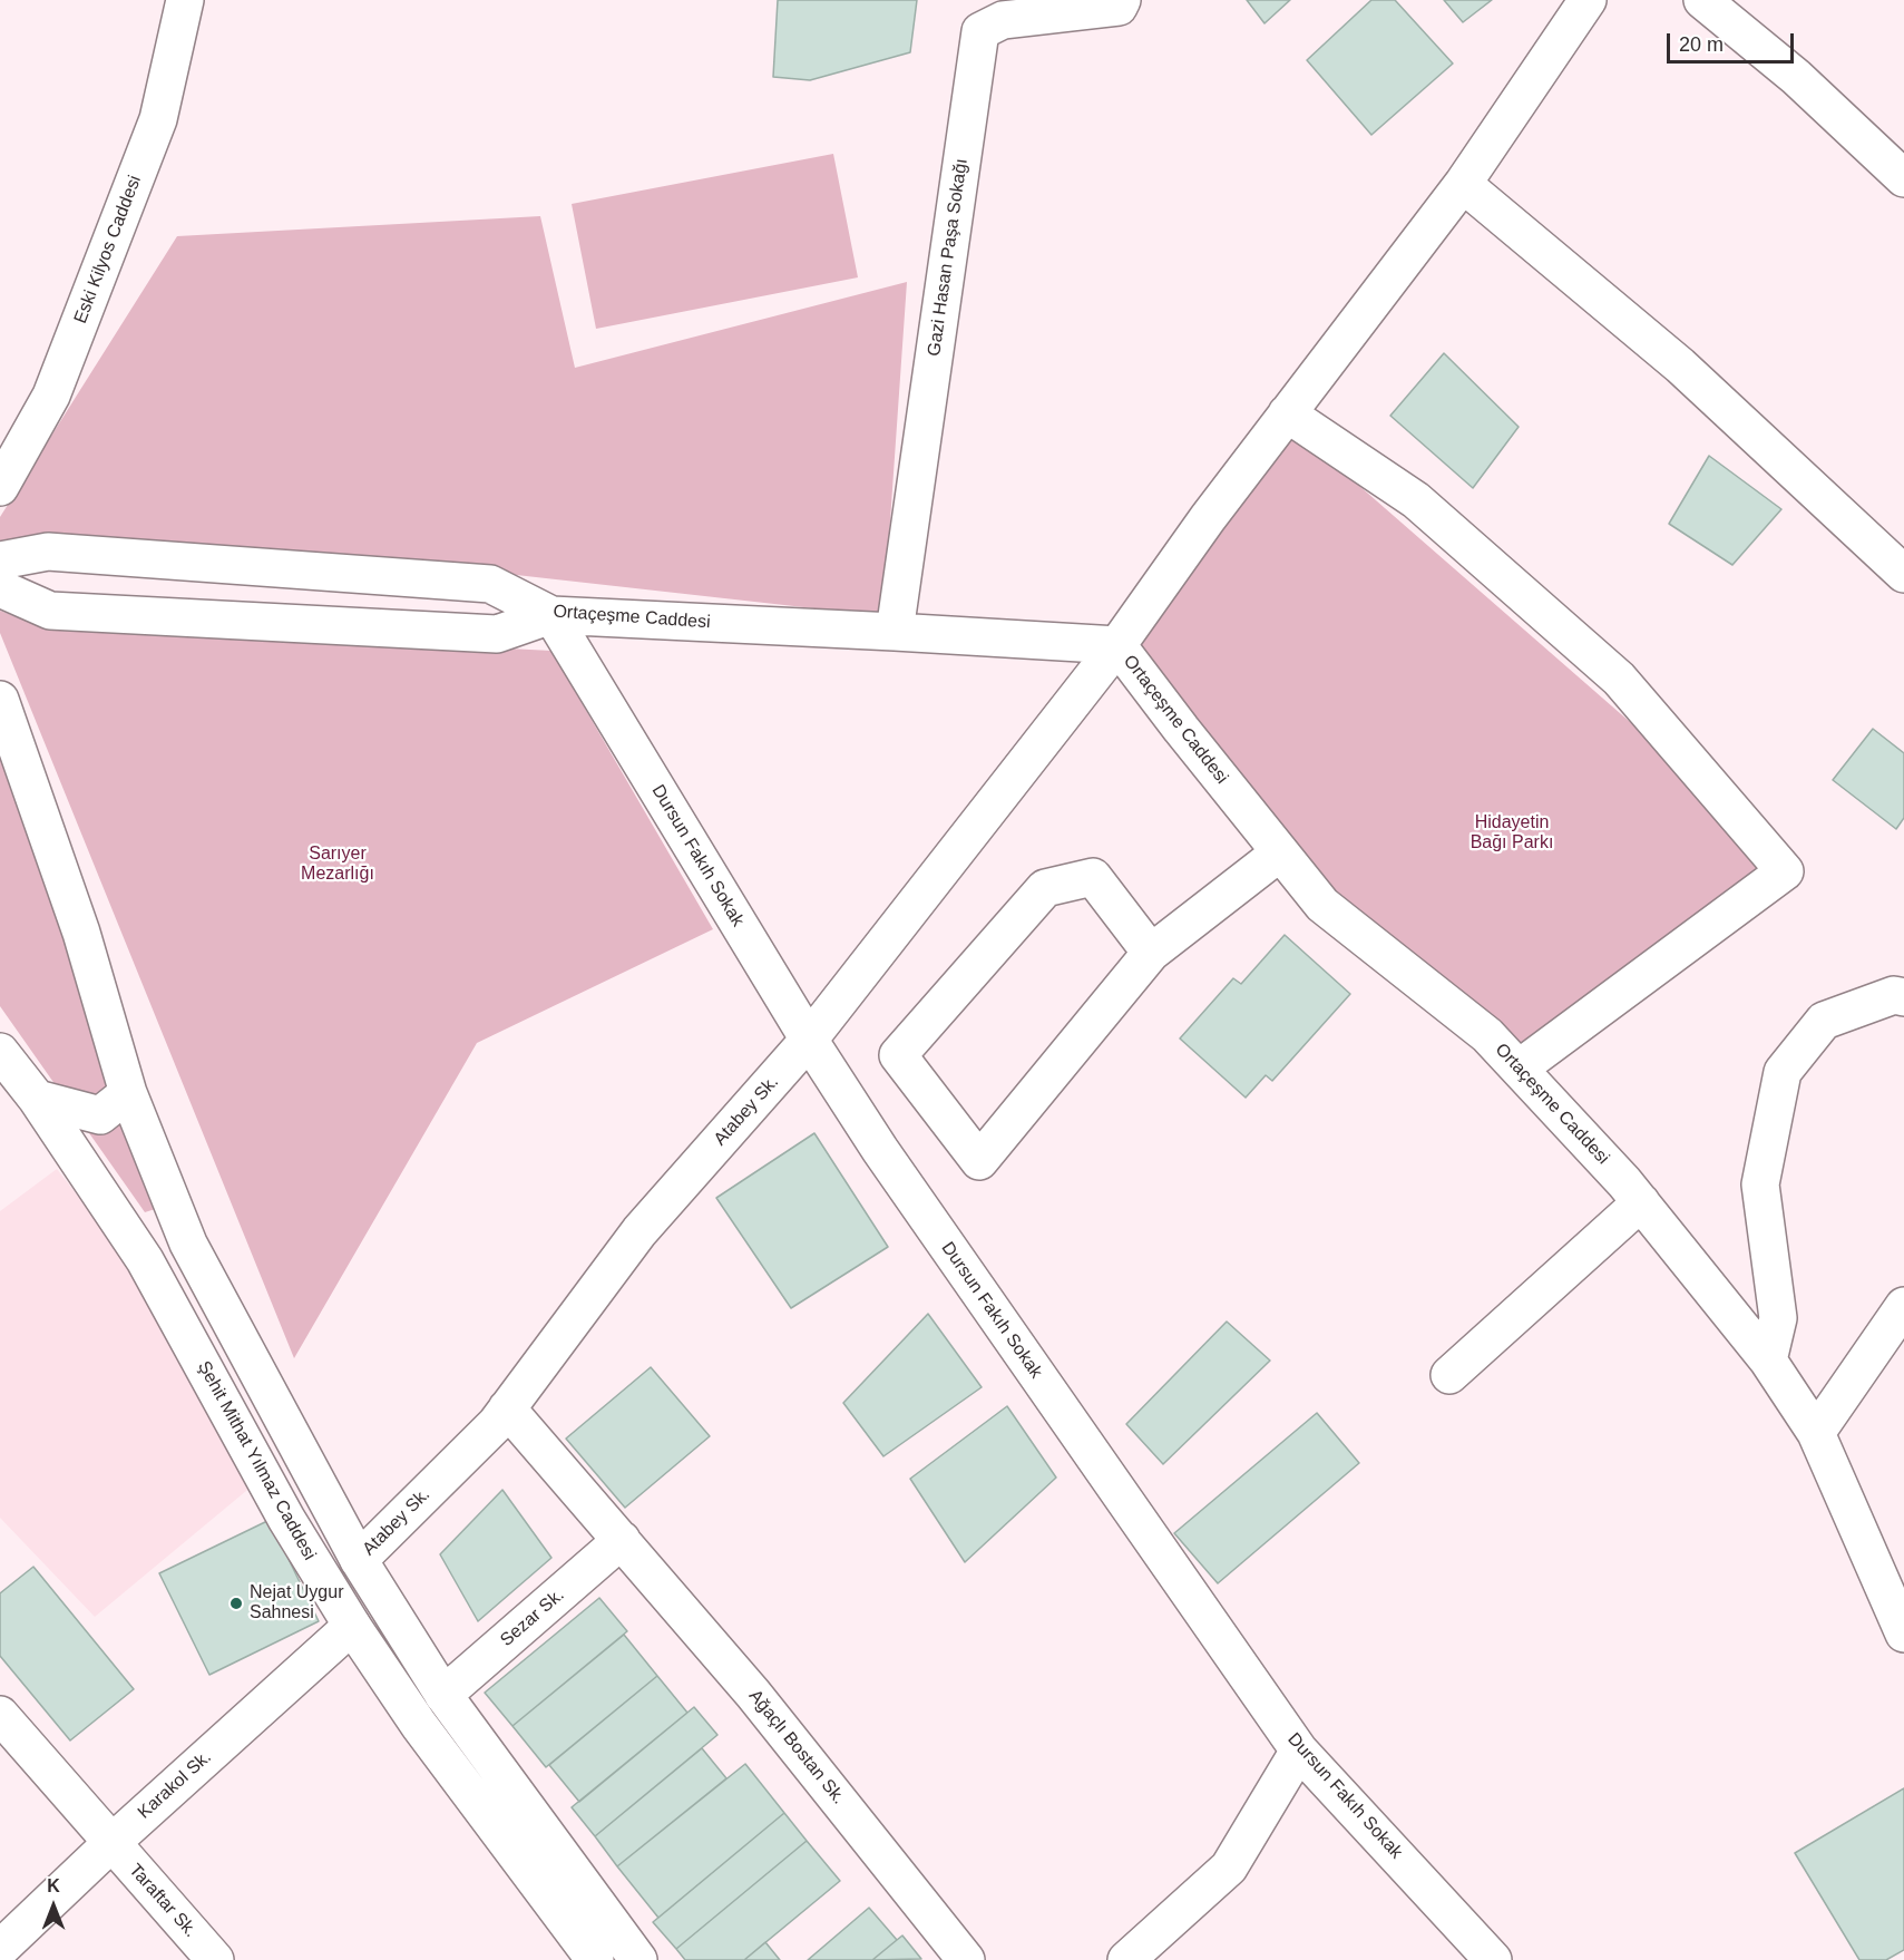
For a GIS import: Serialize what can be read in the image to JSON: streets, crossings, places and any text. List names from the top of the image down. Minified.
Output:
{"streets":{"street":["Eski Kilyos Caddesi","Gazi Hasan Paşa Sokağı","Ortaçeşme Caddesi","Dursun Fakıh Sokak","Atabey Sk.","Şehit Mithat Yılmaz Caddesi","Sezar Sk.","Ağaçlı Bostan Sk.","Karakol Sk.","Taraftar Sk."]},"crossings":[["Gazi Hasan Paşa Sokağı","Ortaçeşme Caddesi"],["Ortaçeşme Caddesi","Dursun Fakıh Sokak"],["Ortaçeşme Caddesi","Atabey Sk."],["Dursun Fakıh Sokak","Atabey Sk."],["Atabey Sk.","Ağaçlı Bostan Sk."],["Şehit Mithat Yılmaz Caddesi","Karakol Sk."],["Sezar Sk.","Ağaçlı Bostan Sk."],["Karakol Sk.","Taraftar Sk."]],"parks":["Hidayetin Bağı Parkı","Sarıyer Mezarlığı"],"places":["Nejat Uygur Sahnesi"],"scale_bar":"20 m","north":"top"}
